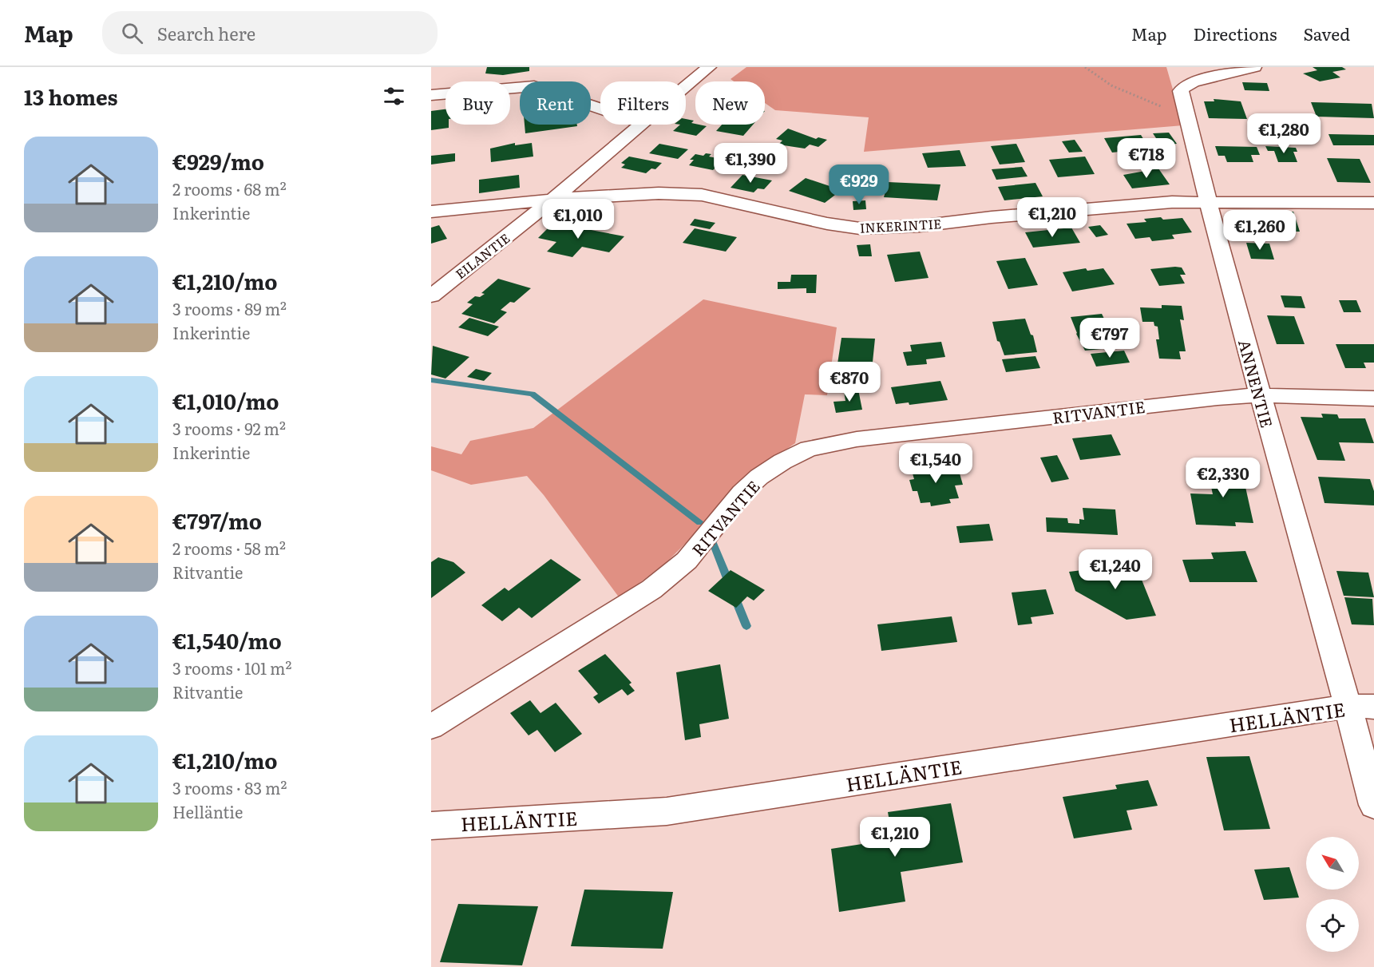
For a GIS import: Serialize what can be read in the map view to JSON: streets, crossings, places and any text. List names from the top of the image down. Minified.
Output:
{"streets":{"street":["INKERINTIE","EILANTIE","ANNENTIE","RITVANTIE","HELLÄNTIE"]},"crossings":[["INKERINTIE","EILANTIE"],["INKERINTIE","ANNENTIE"],["ANNENTIE","RITVANTIE"],["ANNENTIE","HELLÄNTIE"]],"north":"top left","page":{"header":"Map","search":"Search here","nav":["Map","Directions","Saved"],"heading":"13 homes","chip":["Buy","Rent","Filters","New"],"price":["€1,280","€718","€1,390","€929","€1,210","€1,010","€1,260","€797","€870","€1,540","€2,330","€1,240","€1,210"],"list":[{"name":"€929/mo","note":"2 rooms · 68 m² · Inkerintie"},{"name":"€1,210/mo","note":"3 rooms · 89 m² · Inkerintie"},{"name":"€1,010/mo","note":"3 rooms · 92 m² · Inkerintie"},{"name":"€797/mo","note":"2 rooms · 58 m² · Ritvantie"},{"name":"€1,540/mo","note":"3 rooms · 101 m² · Ritvantie"},{"name":"€1,210/mo","note":"3 rooms · 83 m² · Helläntie"}]}}
